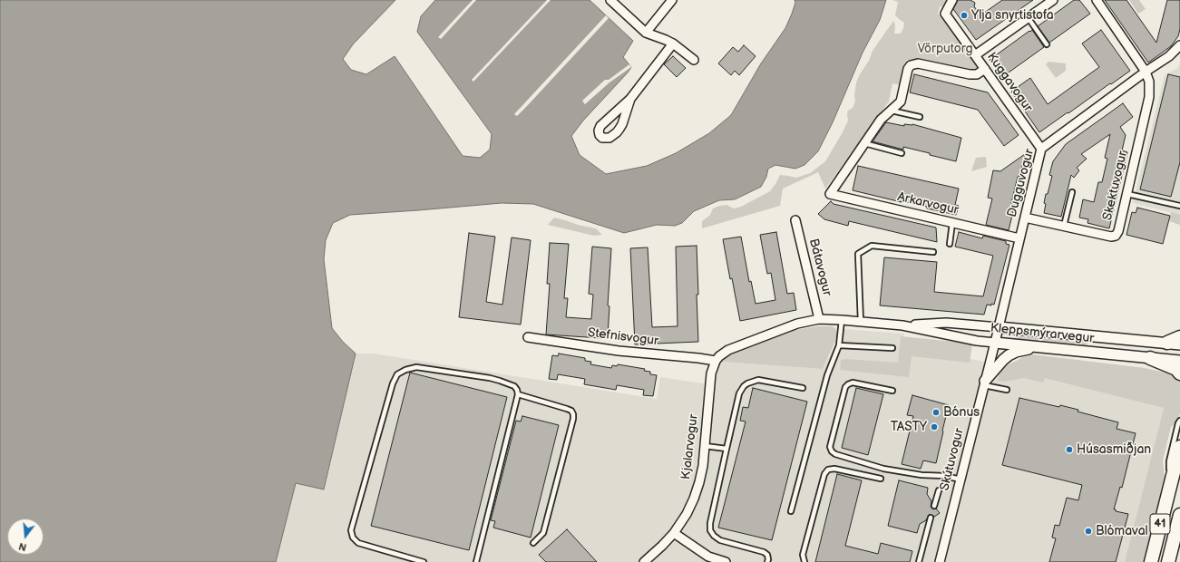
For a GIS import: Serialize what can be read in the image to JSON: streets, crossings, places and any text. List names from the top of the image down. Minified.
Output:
{"streets":{"highway":["41"],"street":["Kuggavogur","Dugguvogur","Skektuvogur","Arkarvogur","Bátavogur","Kleppsmýrarvegur","Stefnisvogur","Kjalarvogur","Skútuvogur"]},"crossings":[["Kuggavogur","Dugguvogur"],["Dugguvogur","Skektuvogur"],["Dugguvogur","Arkarvogur"],["Dugguvogur","Kleppsmýrarvegur"],["Dugguvogur","Skútuvogur"],["Bátavogur","Kleppsmýrarvegur"],["Kleppsmýrarvegur","Stefnisvogur"],["Kleppsmýrarvegur","Kjalarvogur"],["Kleppsmýrarvegur","Skútuvogur"],["Stefnisvogur","Kjalarvogur"]],"parks":["Vörputorg"],"places":["Ylja snyrtistofa","Bónus","TASTY","Húsasmiðjan","Blómaval"],"north":"bottom"}
